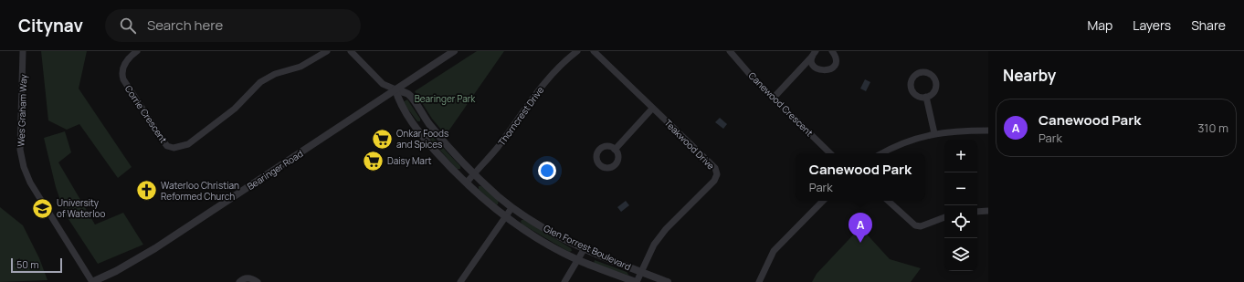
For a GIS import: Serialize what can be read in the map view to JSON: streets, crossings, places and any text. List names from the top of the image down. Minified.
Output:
{"streets":{"street":["Canewood Crescent","Wes Graham Way","Corrie Crescent","Thorncrest Drive","Teakwood Drive","Bearinger Road","Glen Forrest Boulevard"]},"crossings":[["Wes Graham Way","Bearinger Road"],["Thorncrest Drive","Glen Forrest Boulevard"],["Teakwood Drive","Glen Forrest Boulevard"],["Bearinger Road","Glen Forrest Boulevard"]],"parks":["Bearinger Park"],"places":{"supermarket":["Onkar Foods and Spices","Daisy Mart"],"church":["Waterloo Christian Reformed Church"],"school or university":["University of Waterloo"]},"scale_bar":"50 m","page":{"header":"Citynav","search":"Search here","nav":["Map","Layers","Share"],"heading":"Nearby","list":[{"mark":"A","name":"Canewood Park","note":"Park","value":"310 m"}],"map_buttons":["+","−"],"popup":["Canewood Park","Park"],"pins":"A","scale":"50 m"}}
